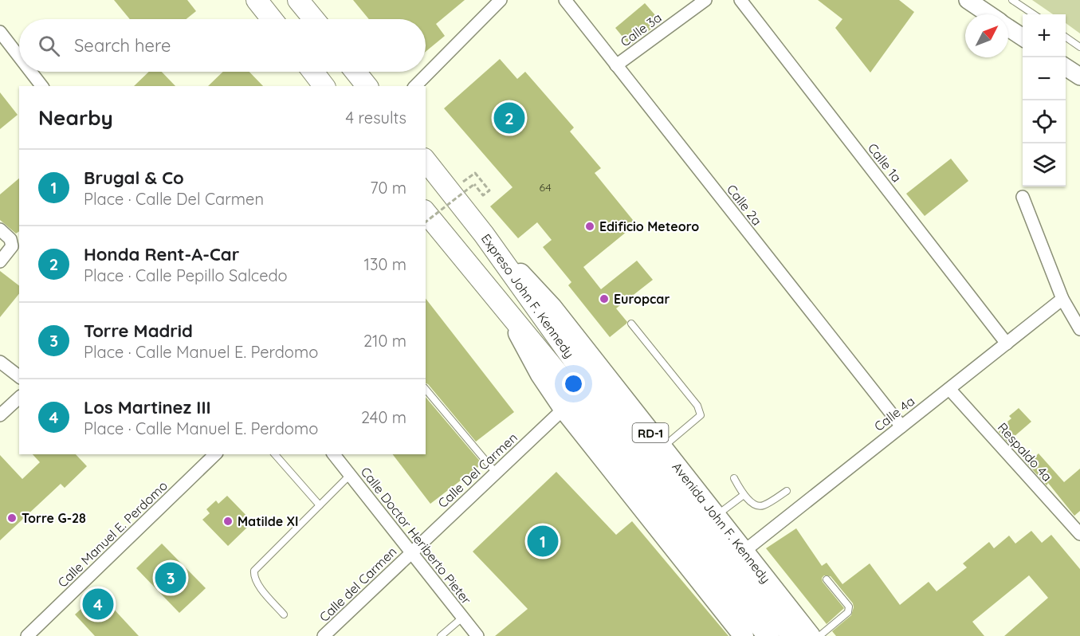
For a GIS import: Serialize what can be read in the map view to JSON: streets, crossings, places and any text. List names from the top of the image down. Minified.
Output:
{"streets":{"highway":["Expreso John F. Kennedy","RD-1"],"main road":["Avenida John F. Kennedy"],"street":["Calle 3a","Calle 1a","Calle 2a","Calle 4a","Respaldo 4a","Calle Del Carmen","Calle Manuel E. Perdomo","Calle Doctor Heriberto Pieter","Calle del Carmen"]},"crossings":[["Calle 3a","Calle 2a"],["Calle 1a","Calle 4a"],["Calle 2a","Calle 4a"],["Expreso John F. Kennedy","RD-1"],["Expreso John F. Kennedy","Calle Del Carmen"],["Expreso John F. Kennedy","Avenida John F. Kennedy"],["Calle 4a","Respaldo 4a"],["Calle 4a","Avenida John F. Kennedy"],["RD-1","Calle Del Carmen"],["Calle Del Carmen","Calle Doctor Heriberto Pieter"],["Calle Del Carmen","Calle del Carmen"],["Calle Doctor Heriberto Pieter","Calle del Carmen"]],"places":["Edificio Meteoro","Europcar","Torre G-28","Matilde XI"],"house_numbers":["64"],"north":"top right","page":{"map_buttons":["+","−"],"search":"Search here","heading":["Nearby","4 results"],"pins":["2","1","3","4"],"list":[{"mark":"1","name":"Brugal & Co","note":"Place · Calle Del Carmen","value":"70 m"},{"mark":"2","name":"Honda Rent-A-Car","note":"Place · Calle Pepillo Salcedo","value":"130 m"},{"mark":"3","name":"Torre Madrid","note":"Place · Calle Manuel E. Perdomo","value":"210 m"},{"mark":"4","name":"Los Martinez III","note":"Place · Calle Manuel E. Perdomo","value":"240 m"}]}}
